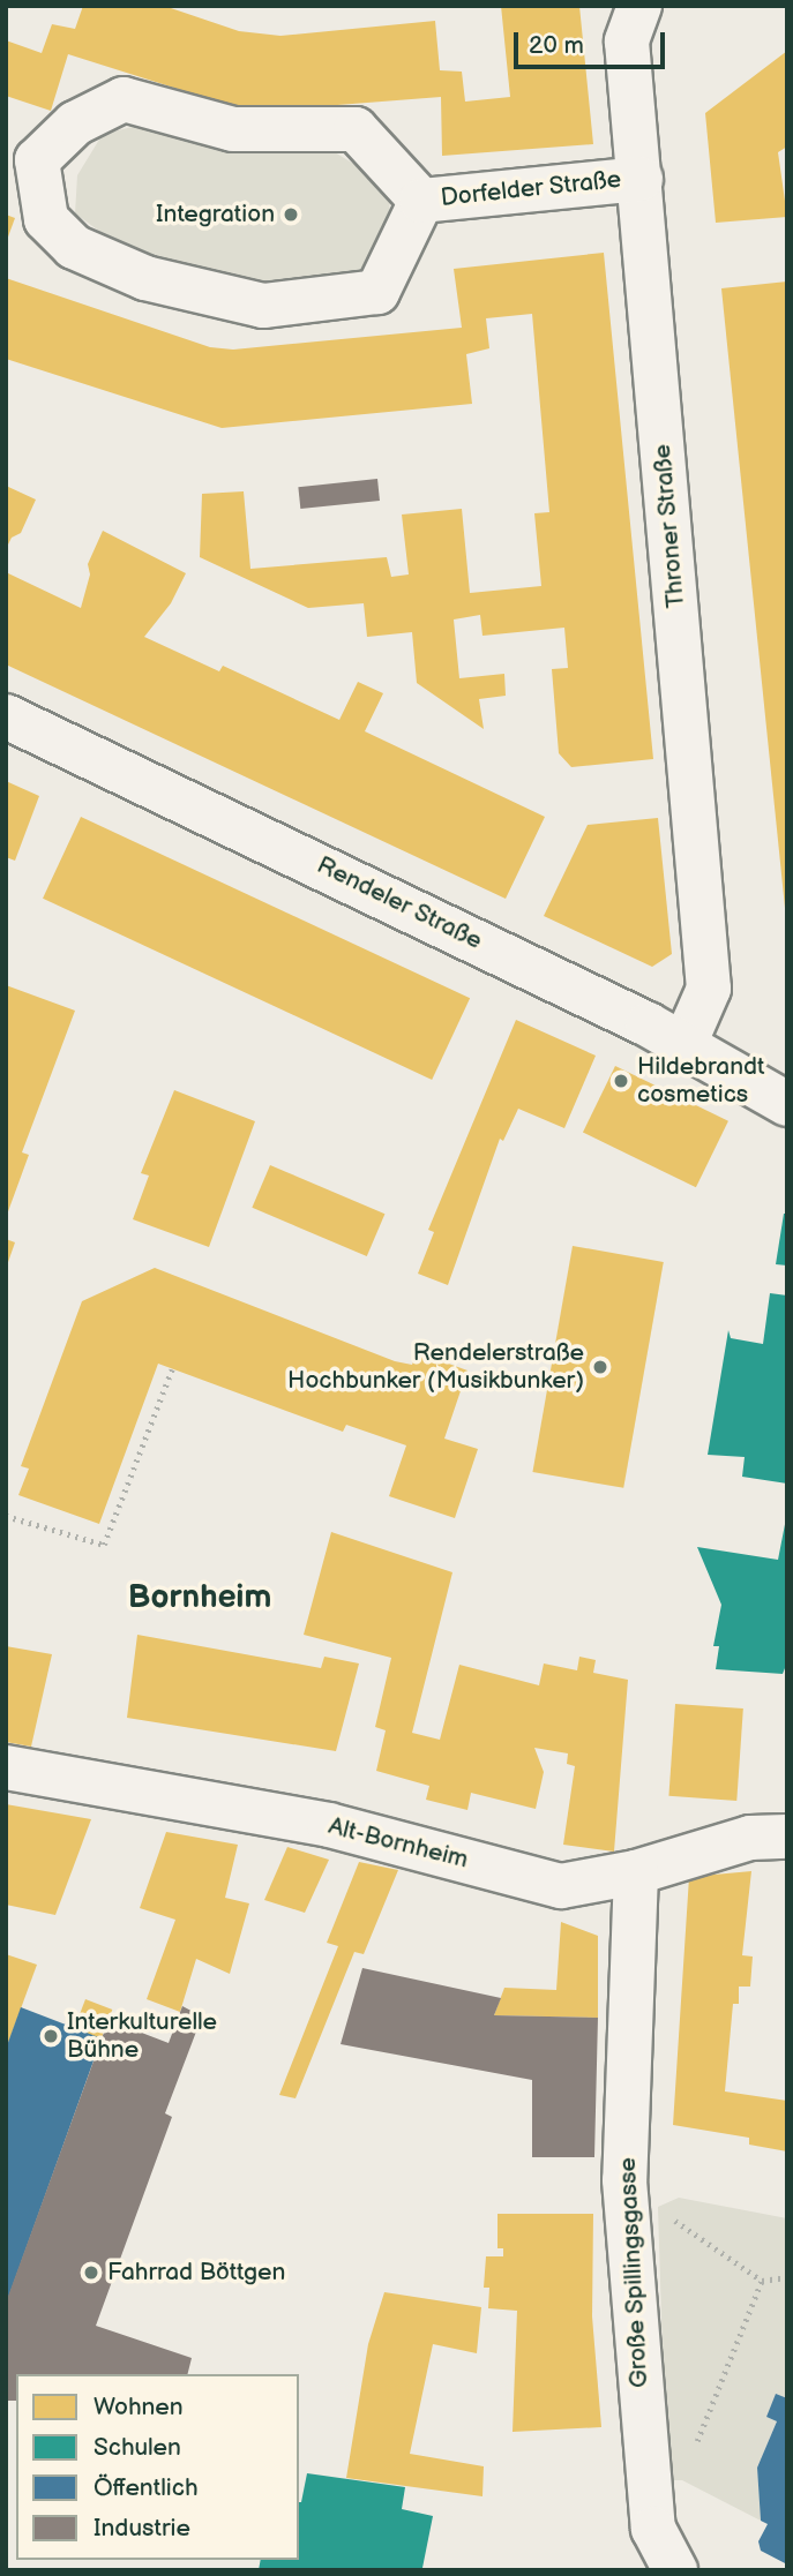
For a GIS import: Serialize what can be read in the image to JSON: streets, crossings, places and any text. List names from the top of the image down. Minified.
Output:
{"streets":{"street":["Dorfelder Straße","Throner Straße","Rendeler Straße","Alt-Bornheim","Große Spillingsgasse"]},"crossings":[["Dorfelder Straße","Throner Straße"],["Throner Straße","Rendeler Straße"],["Alt-Bornheim","Große Spillingsgasse"]],"districts":["Bornheim"],"places":["Integration","Hildebrandt cosmetics","Rendelerstraße Hochbunker (Musikbunker)","Interkulturelle Bühne","Fahrrad Böttgen"],"legend":["Wohnen","Schulen","Öffentlich","Industrie"],"scale_bar":"20 m"}
